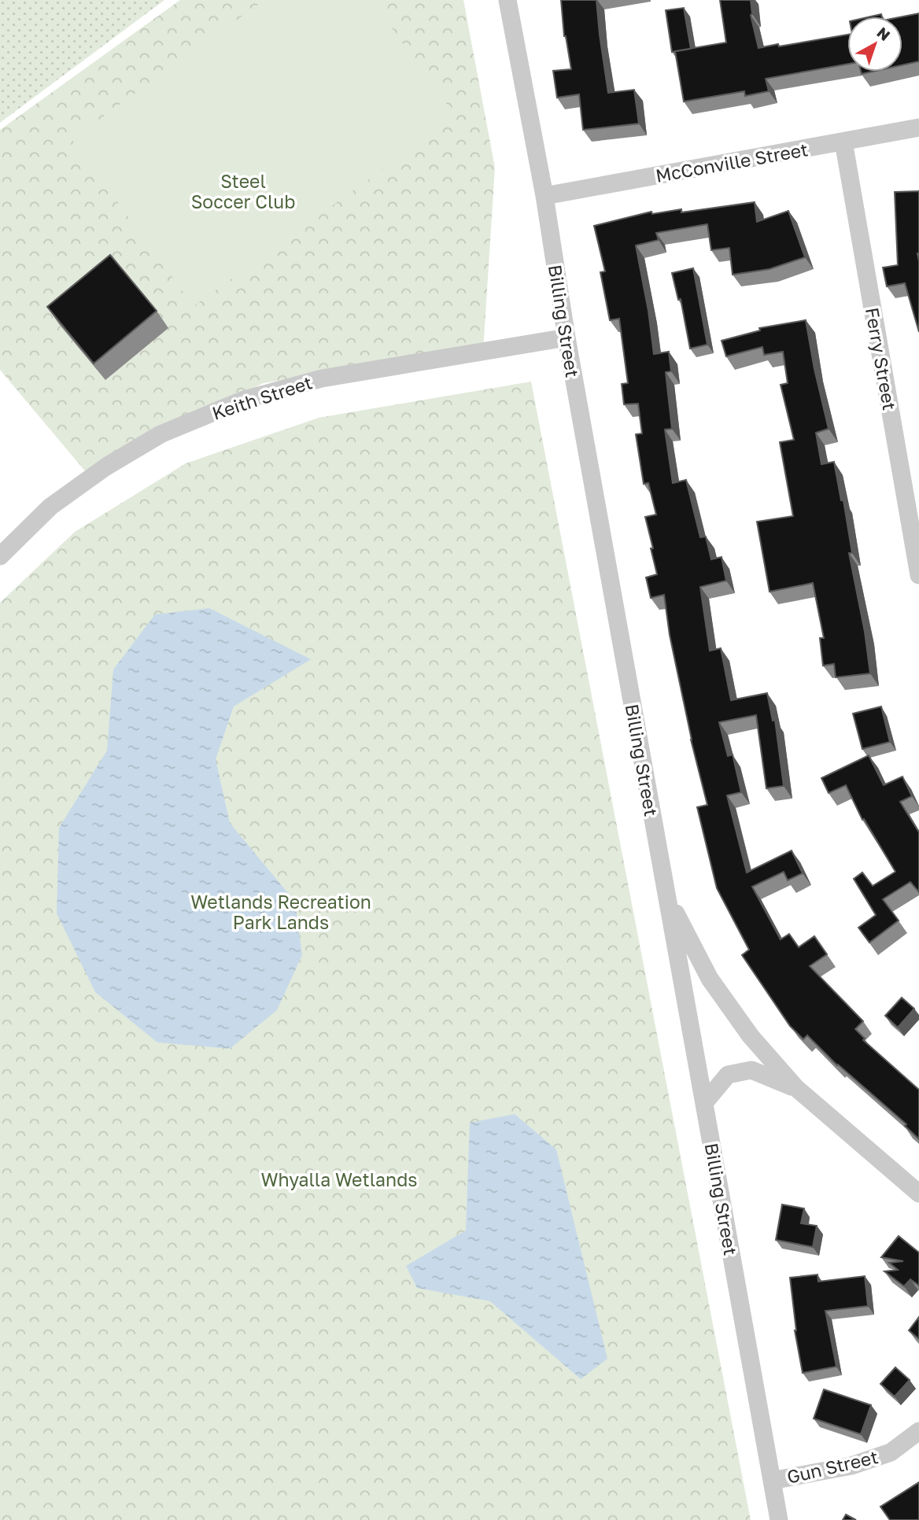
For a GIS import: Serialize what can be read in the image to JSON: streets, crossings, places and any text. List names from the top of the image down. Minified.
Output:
{"streets":{"street":["McConville Street","Billing Street","Ferry Street","Keith Street","Gun Street"]},"crossings":[["McConville Street","Billing Street"],["McConville Street","Ferry Street"],["Billing Street","Keith Street"],["Billing Street","Gun Street"]],"parks":["Steel Soccer Club","Wetlands Recreation Park Lands","Whyalla Wetlands"],"north":"top right"}
